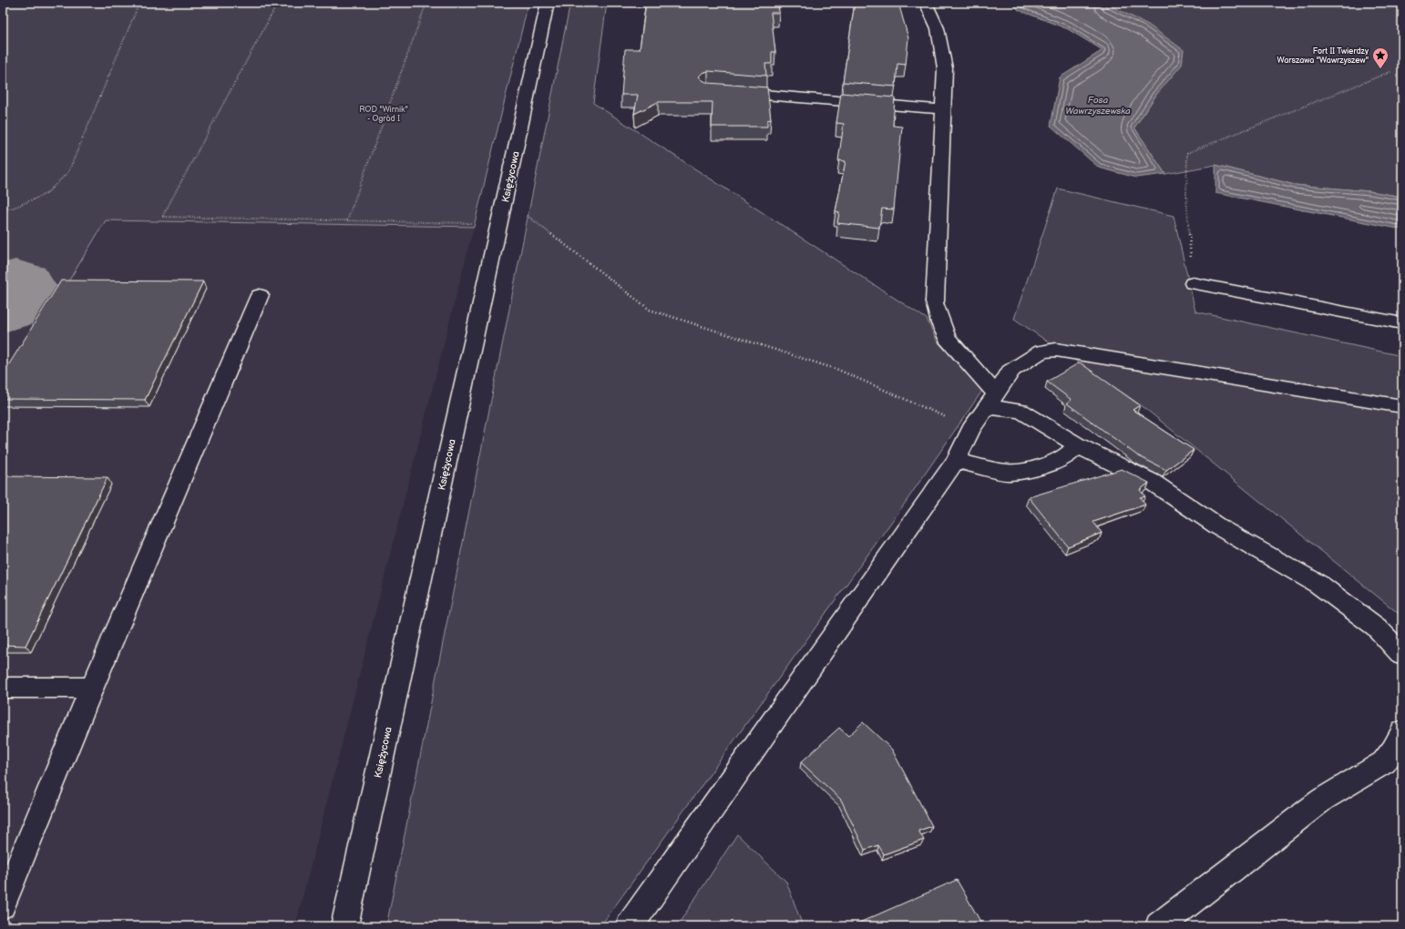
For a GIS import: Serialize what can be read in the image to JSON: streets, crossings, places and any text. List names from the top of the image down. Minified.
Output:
{"streets":{"street":["Księżycowa"]},"water":["Fosa Wawrzyszewska"],"parks":["ROD \"Wirnik\" - Ogród I"],"places":{"place":["Fort II Twierdzy Warszawa \"Wawrzyszew\""]}}
